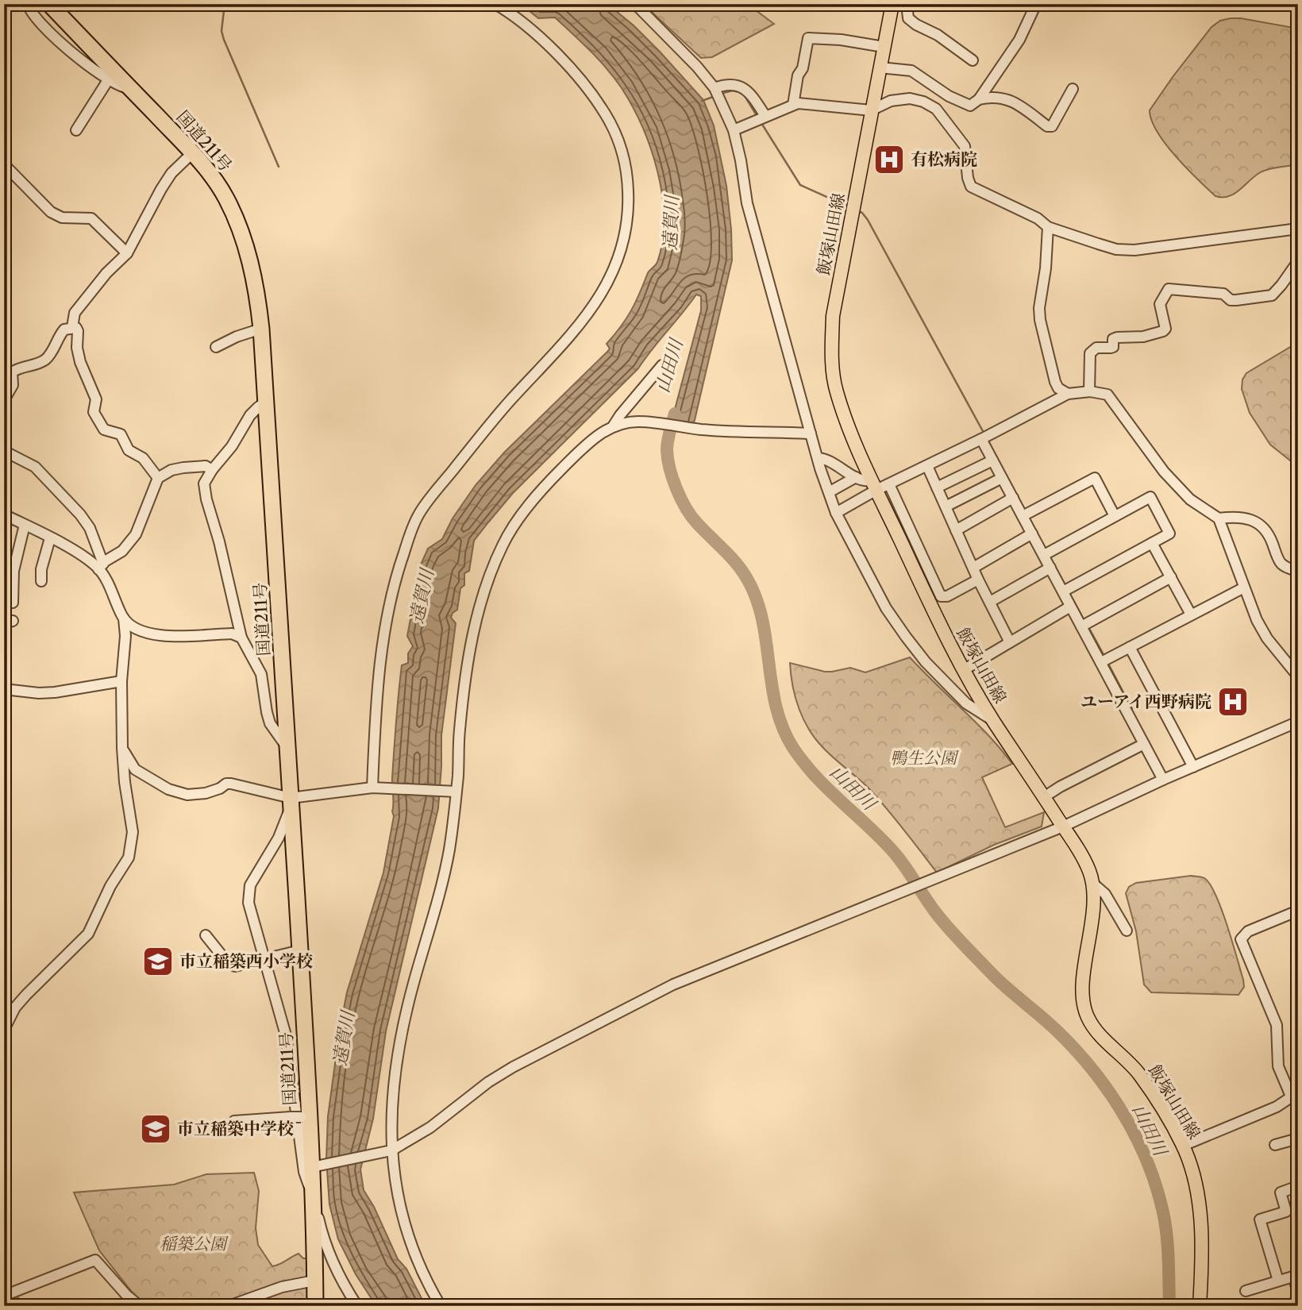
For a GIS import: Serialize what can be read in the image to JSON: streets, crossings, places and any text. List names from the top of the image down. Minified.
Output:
{"streets":{"highway":["国道211号"],"main road":["飯塚山田線"]},"water":["遠賀川","山田川"],"parks":["鴨生公園","稲築公園"],"places":{"hospital":["有松病院","ユーアイ西野病院"],"school or university":["市立稲築西小学校","市立稲築中学校"]}}
